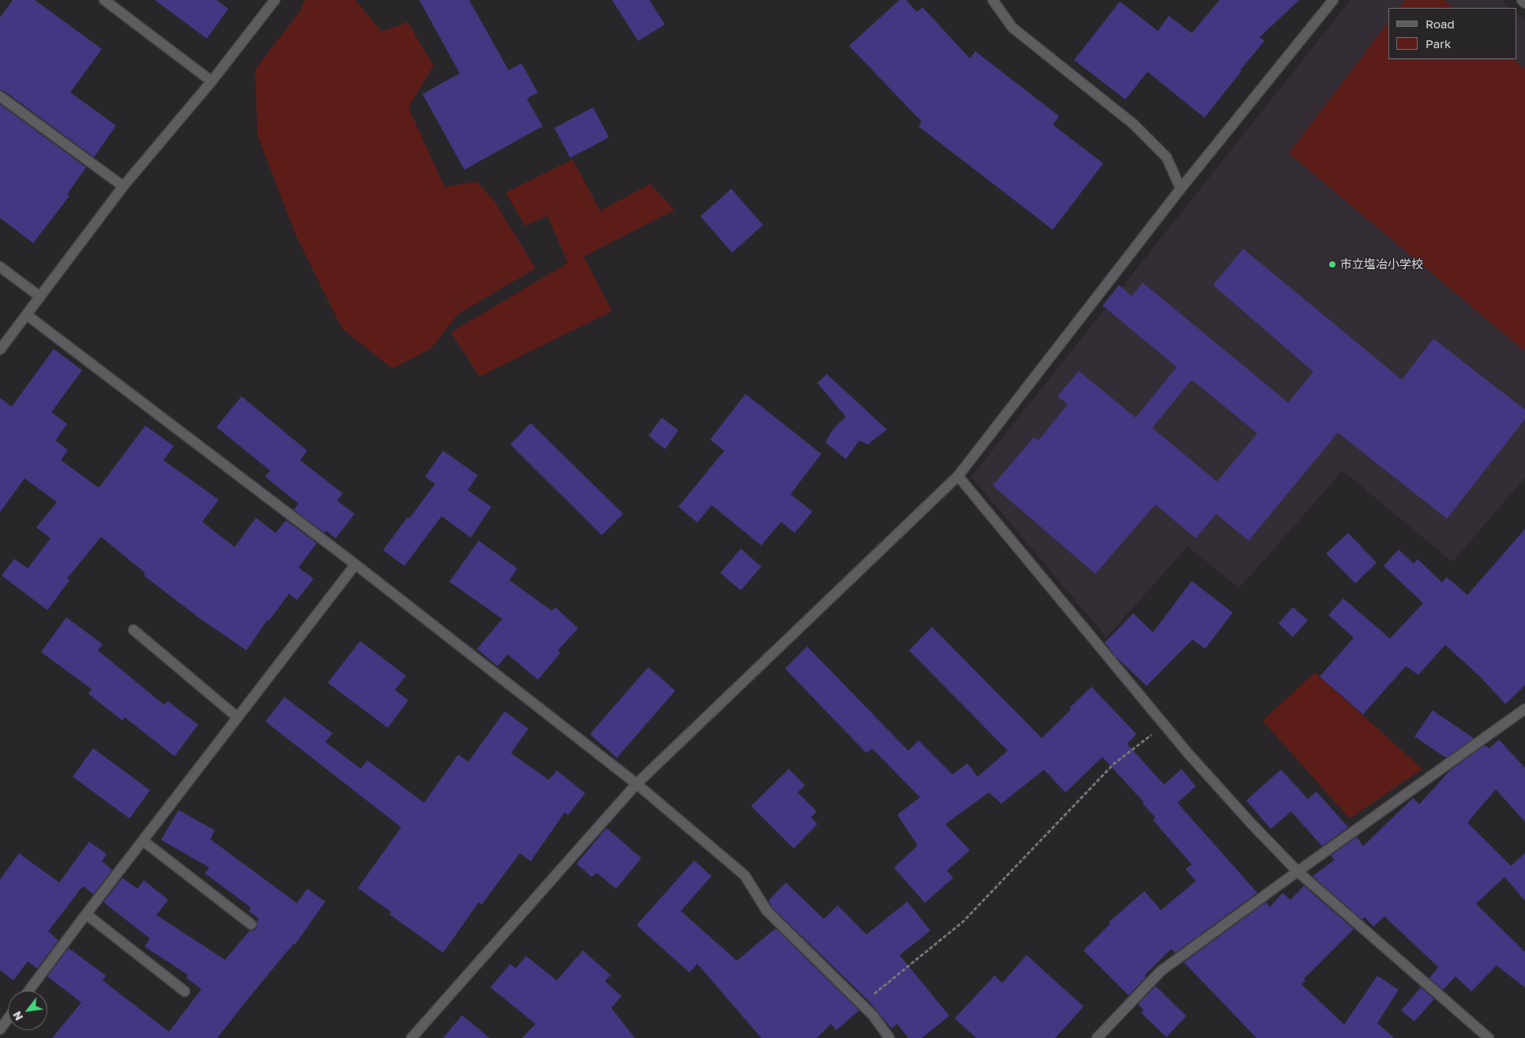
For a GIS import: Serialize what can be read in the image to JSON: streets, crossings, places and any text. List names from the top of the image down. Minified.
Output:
{"places":["市立塩冶小学校"],"legend":["Road","Park"],"north":"bottom left"}
